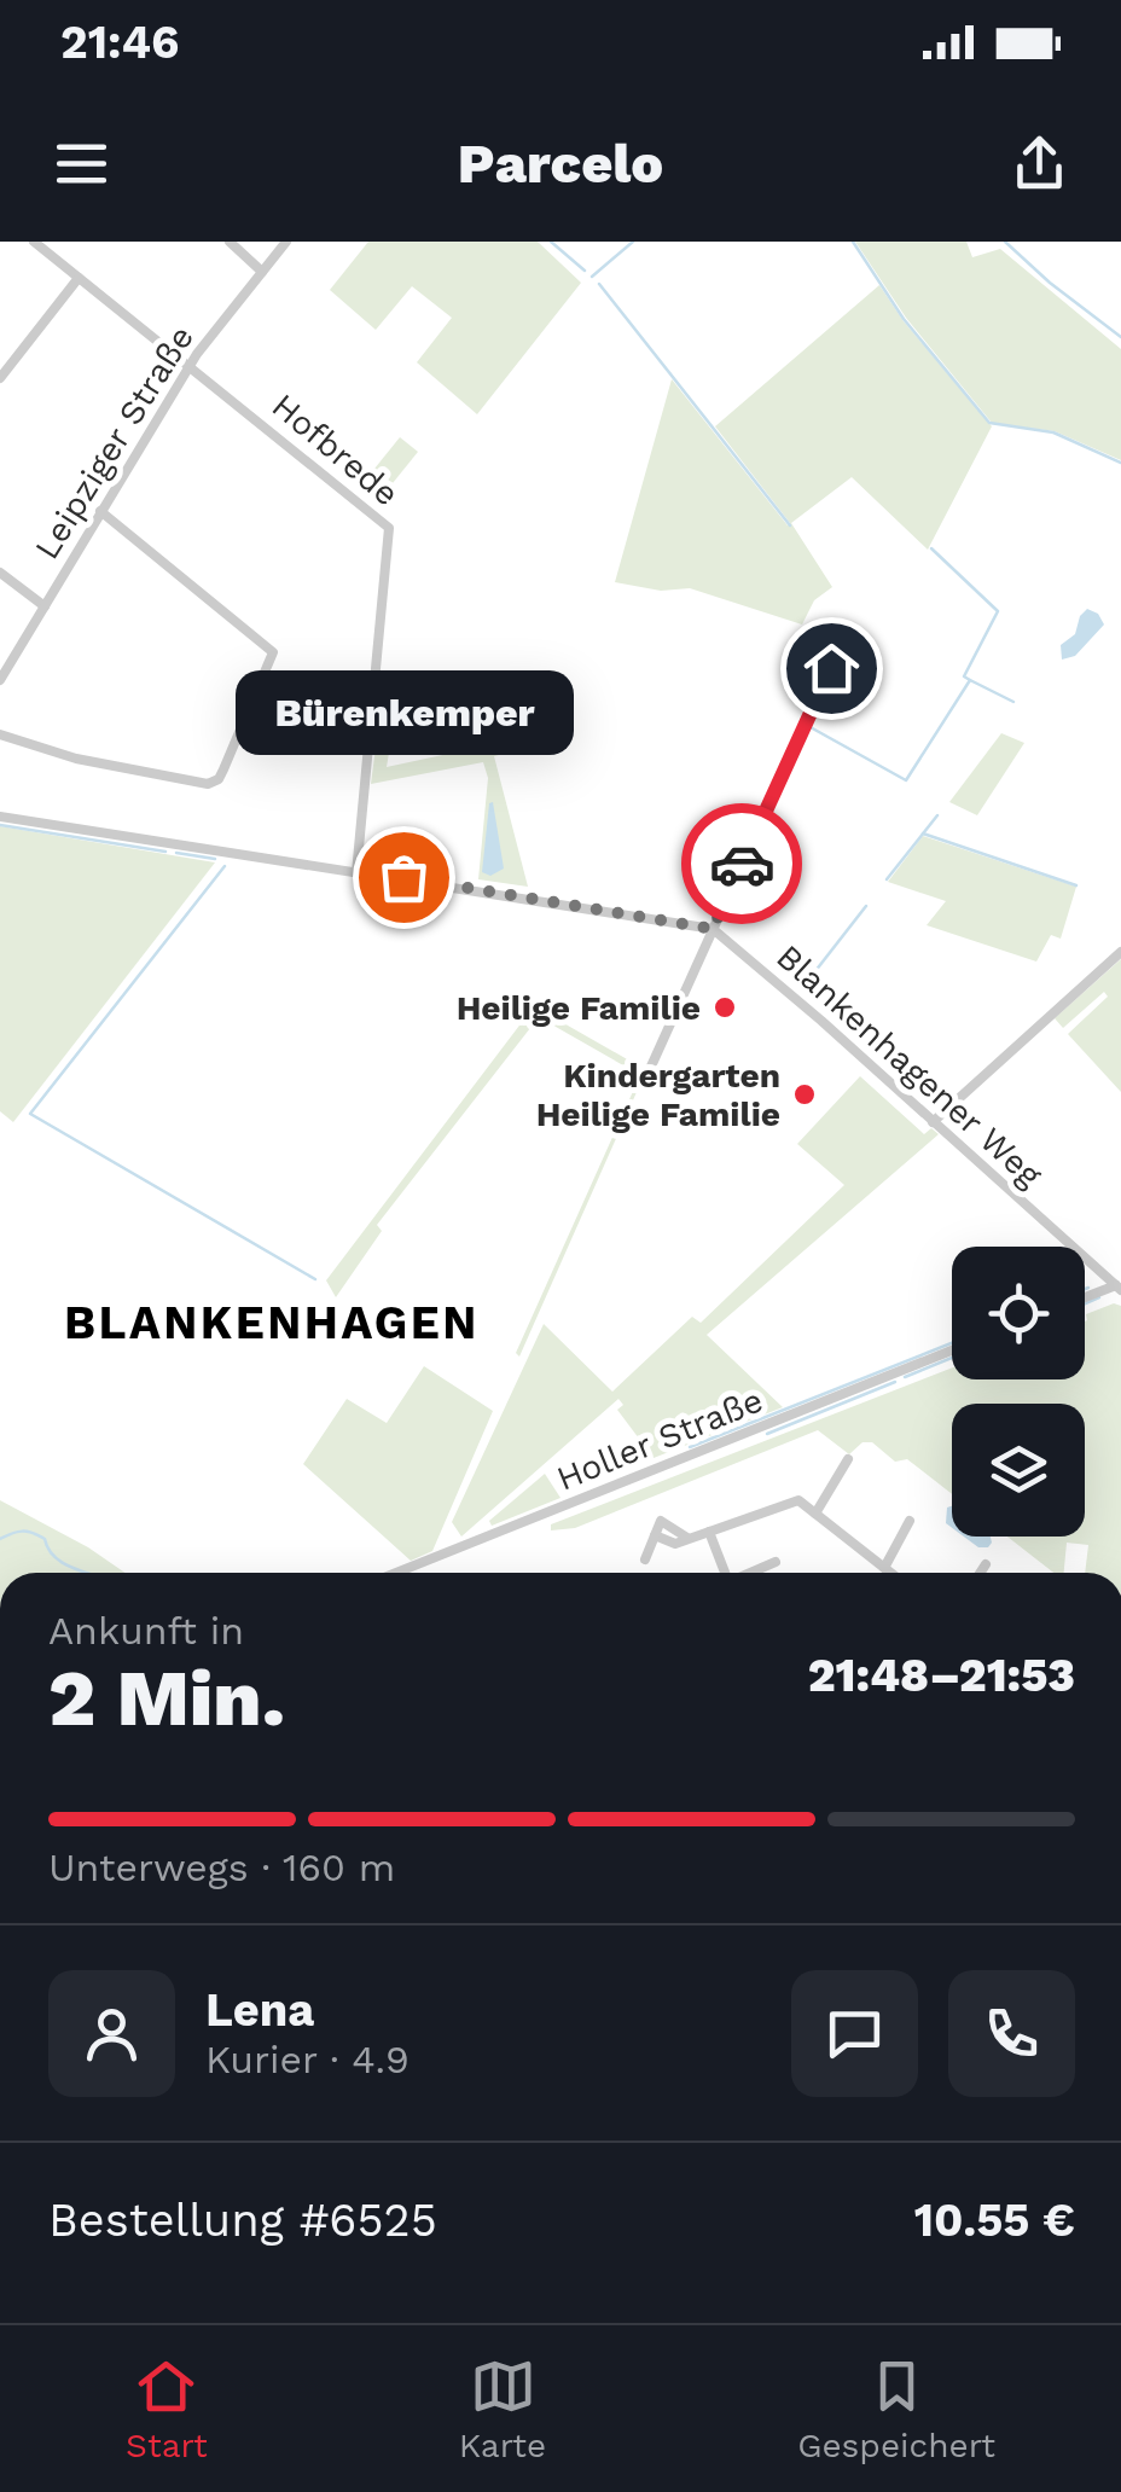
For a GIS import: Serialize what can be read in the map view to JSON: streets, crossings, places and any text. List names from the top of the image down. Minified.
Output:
{"streets":{"street":["Leipziger Straße","Hofbrede","Blankenhagener Weg","Holler Straße"]},"crossings":[["Leipziger Straße","Hofbrede"]],"districts":["BLANKENHAGEN"],"places":["Bürenkemper","Heilige Familie","Kindergarten Heilige Familie"],"page":{"status":"21:46","header":"Parcelo","bubble":"Bürenkemper","heading":["2 Min.","Ankunft in","21:48–21:53"],"panel":["Lena","Kurier · 4.9","Bestellung #6525","10.55 €"],"bar":"Unterwegs · 160 m","tabs":["Start","Karte","Gespeichert"]}}
